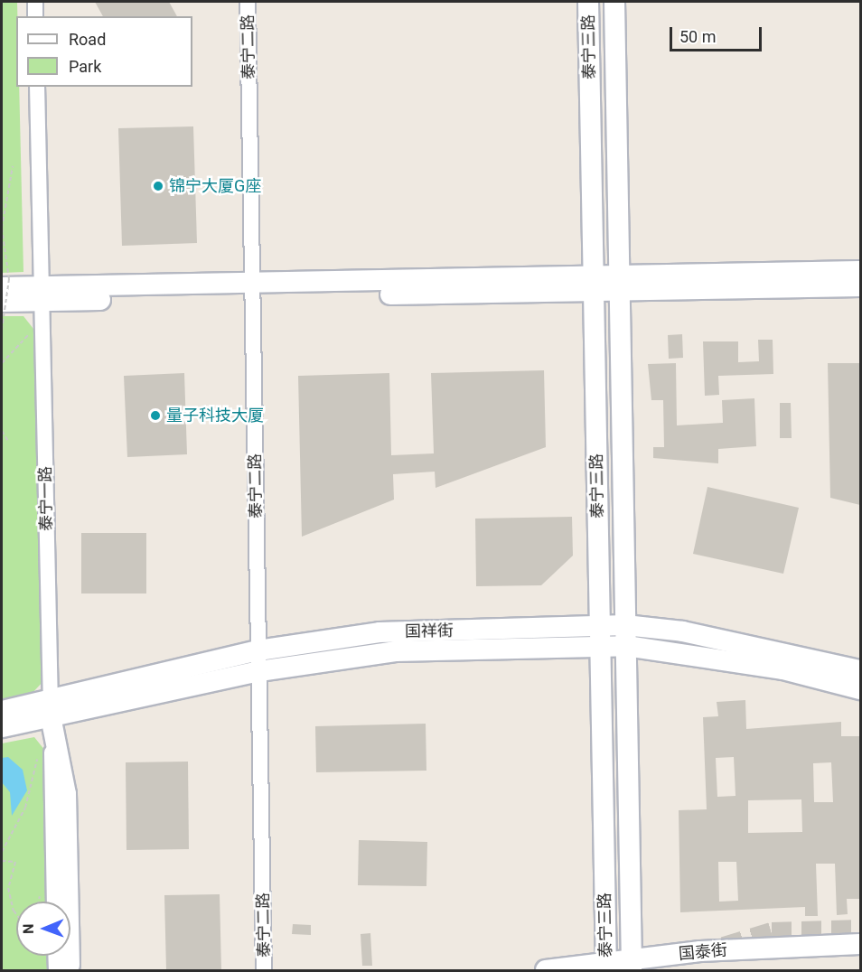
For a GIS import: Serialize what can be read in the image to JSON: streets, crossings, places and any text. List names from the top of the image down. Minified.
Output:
{"streets":{"street":["泰宁二路","泰宁三路","泰宁一路","国祥街","国泰街"]},"crossings":[["泰宁二路","国祥街"],["泰宁三路","国祥街"],["泰宁三路","国泰街"],["泰宁一路","国祥街"]],"places":["锦宁大厦G座","量子科技大厦"],"legend":["Road","Park"],"scale_bar":"50 m","north":"left"}
